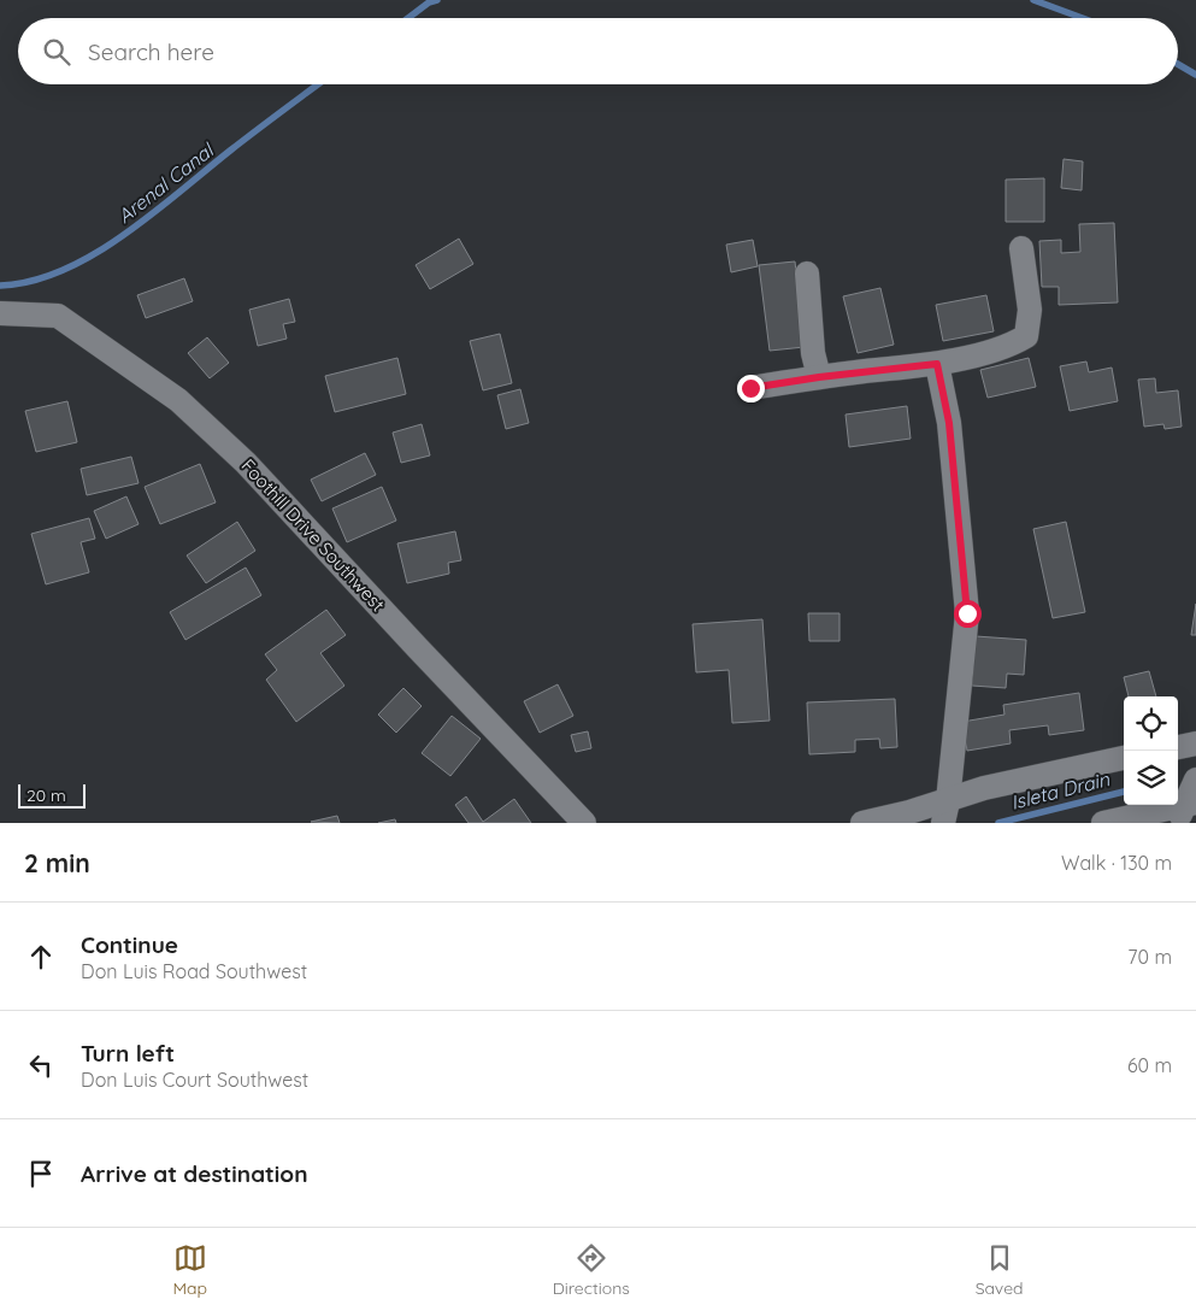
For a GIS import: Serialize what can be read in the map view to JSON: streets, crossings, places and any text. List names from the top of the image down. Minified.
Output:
{"streets":{"street":["Foothill Drive Southwest"]},"water":["Arenal Canal","Isleta Drain"],"scale_bar":"20 m","page":{"search":"Search here","scale":"20 m","heading":["2 min","Walk · 130 m"],"list":[["Continue","Don Luis Road Southwest","70 m"],["Turn left","Don Luis Court Southwest","60 m"],"Arrive at destination"],"nav":["Map","Directions","Saved"]}}
